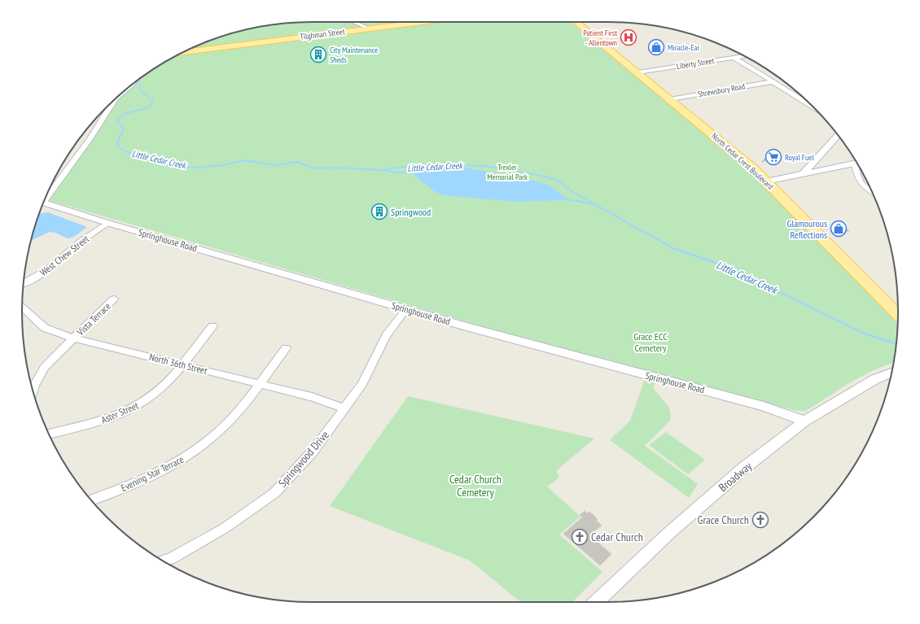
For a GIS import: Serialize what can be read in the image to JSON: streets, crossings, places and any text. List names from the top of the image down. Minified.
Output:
{"streets":{"main road":["Tilghman Street","North Cedar Crest Boulevard"],"street":["Liberty Street","Shrewsbury Road","Springhouse Road","West Chew Street","Vista Terrace","North 36th Street","Aster Street","Springwood Drive","Evening Star Terrace","Broadway"]},"crossings":[["Liberty Street","North Cedar Crest Boulevard"],["Shrewsbury Road","North Cedar Crest Boulevard"],["Springhouse Road","West Chew Street"],["Springhouse Road","Springwood Drive"],["Springhouse Road","Broadway"],["Vista Terrace","North 36th Street"],["North 36th Street","Aster Street"],["North 36th Street","Springwood Drive"],["North 36th Street","Evening Star Terrace"]],"water":["Little Cedar Creek"],"parks":["Trexler Memorial Park","Grace ECC Cemetery","Cedar Church Cemetery"],"places":{"hospital":["Patient First - Allentown"],"shop":["Miracle-Ear","Glamourous Reflections"],"building":["City Maintenance Sheds","Springwood"],"supermarket":["Royal Fuel"],"church":["Grace Church","Cedar Church"]}}
